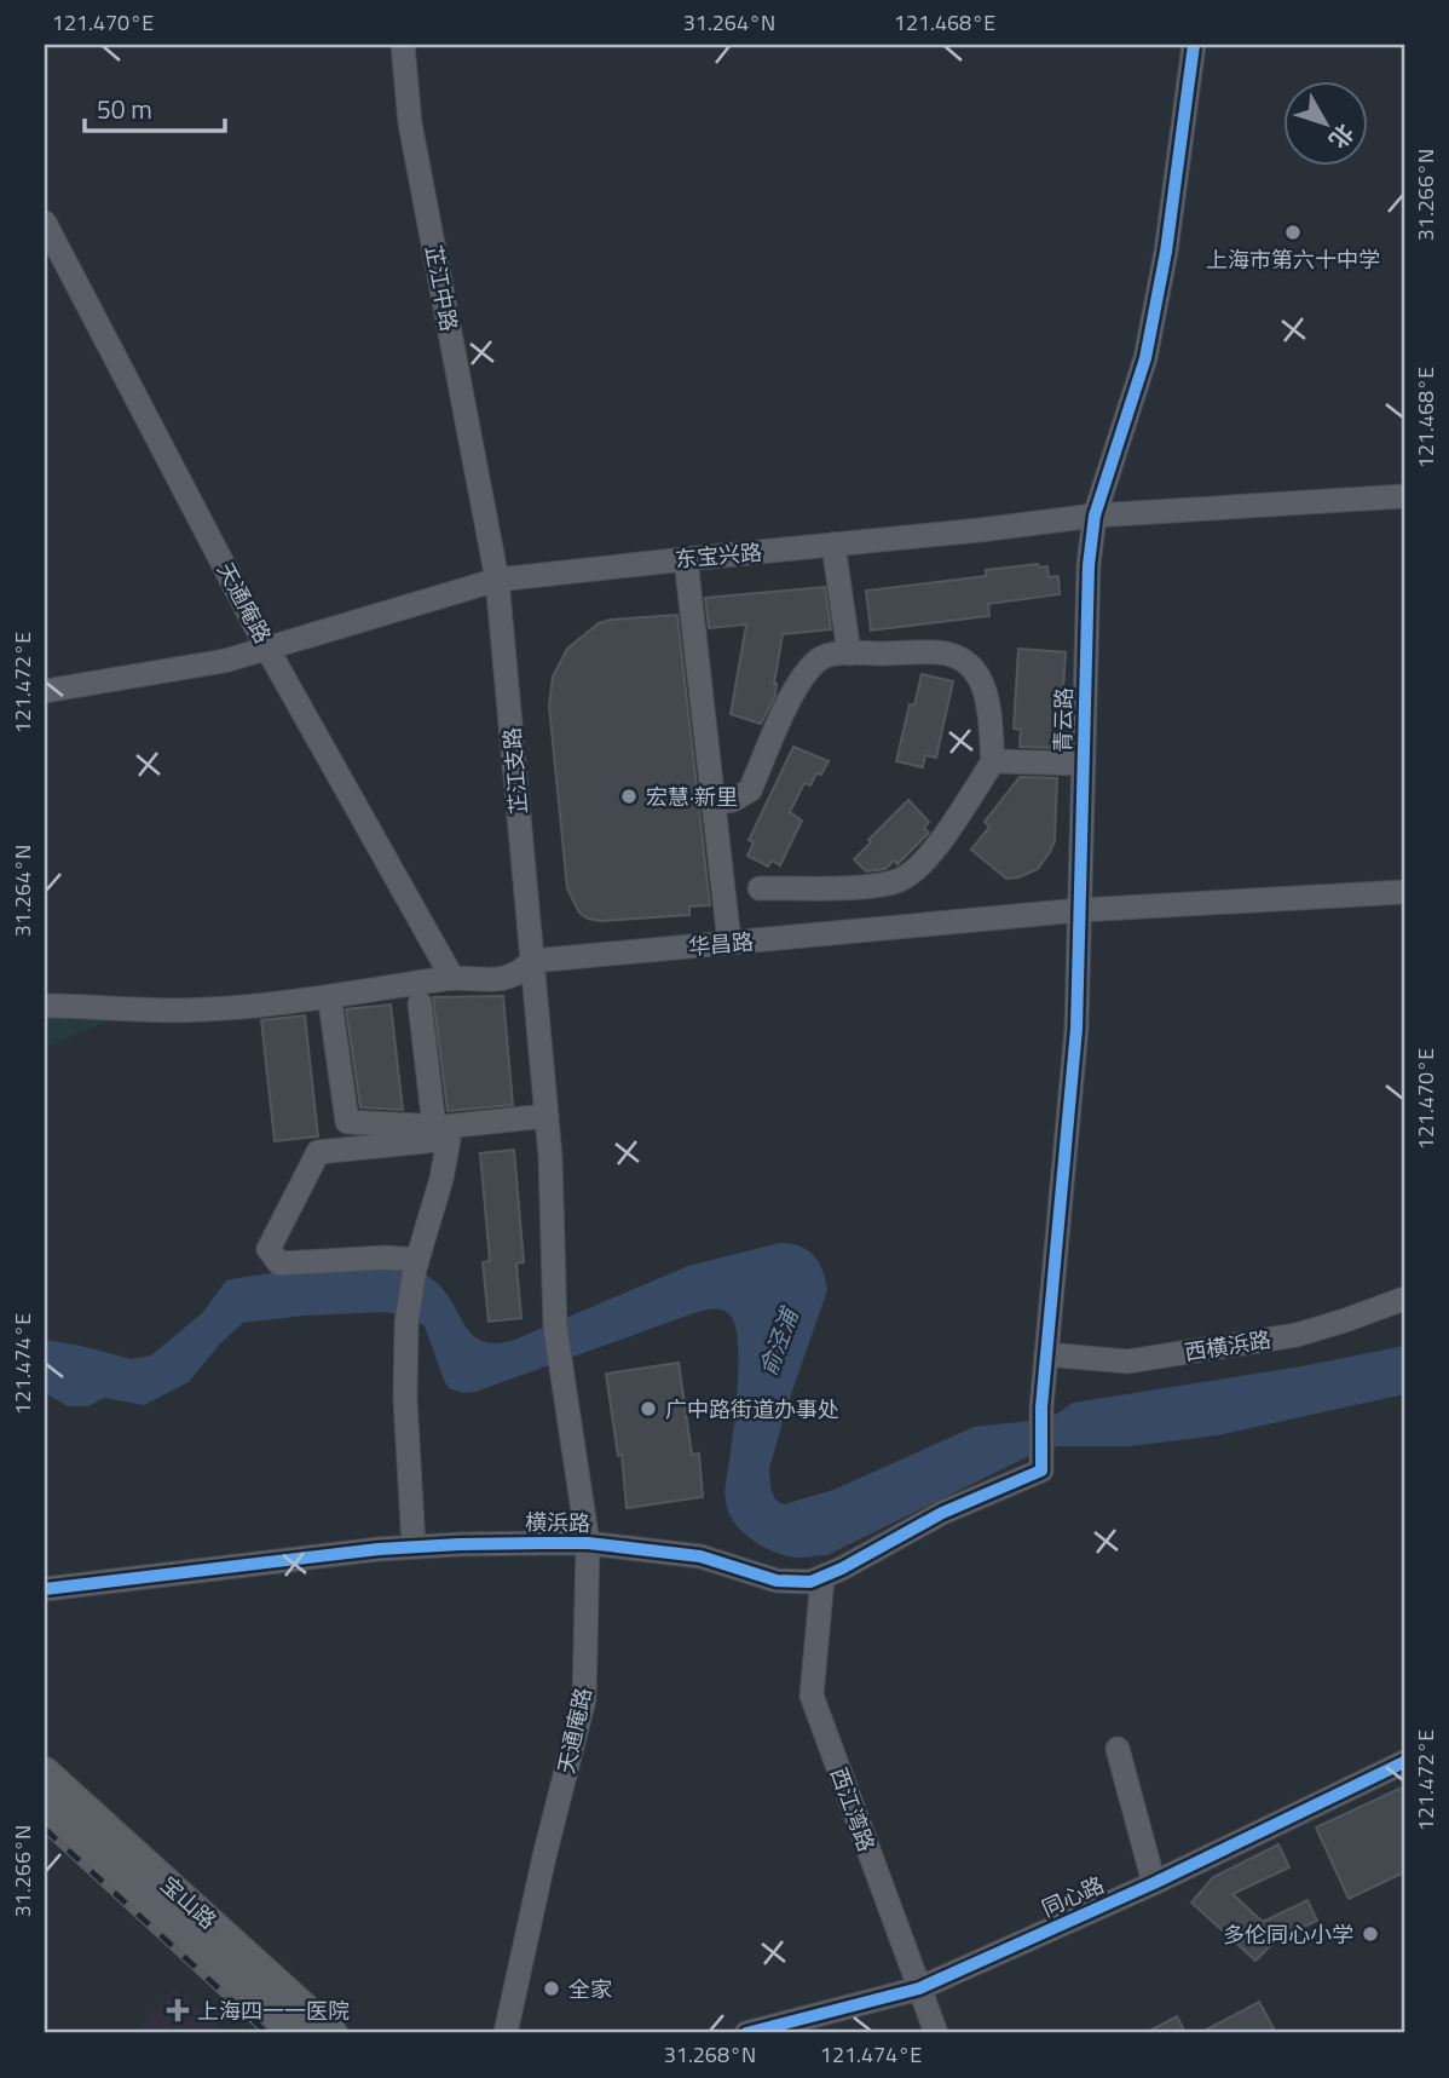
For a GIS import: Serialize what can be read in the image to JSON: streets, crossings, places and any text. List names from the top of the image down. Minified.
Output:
{"streets":{"main road":["宝山路"],"street":["芷江中路","东宝兴路","天通庵路","青云路","芷江支路","华昌路","西横浜路","横浜路","西江湾路","同心路"]},"crossings":[["芷江中路","东宝兴路"],["芷江中路","芷江支路"],["东宝兴路","天通庵路"],["东宝兴路","青云路"],["东宝兴路","芷江支路"],["天通庵路","华昌路"],["天通庵路","横浜路"],["青云路","华昌路"],["青云路","西横浜路"],["青云路","横浜路"],["芷江支路","华昌路"],["横浜路","西江湾路"],["西江湾路","同心路"]],"water":["俞泾浦"],"places":{"other":["上海市第六十中学","宏慧·新里","广中路街道办事处","多伦同心小学","全家"],"health":["上海四一一医院"]},"scale_bar":"50 m","north":"bottom right","coordinates":["121.470°E","31.264°N","121.468°E","31.266°N","121.472°E","121.474°E","31.268°N"]}
